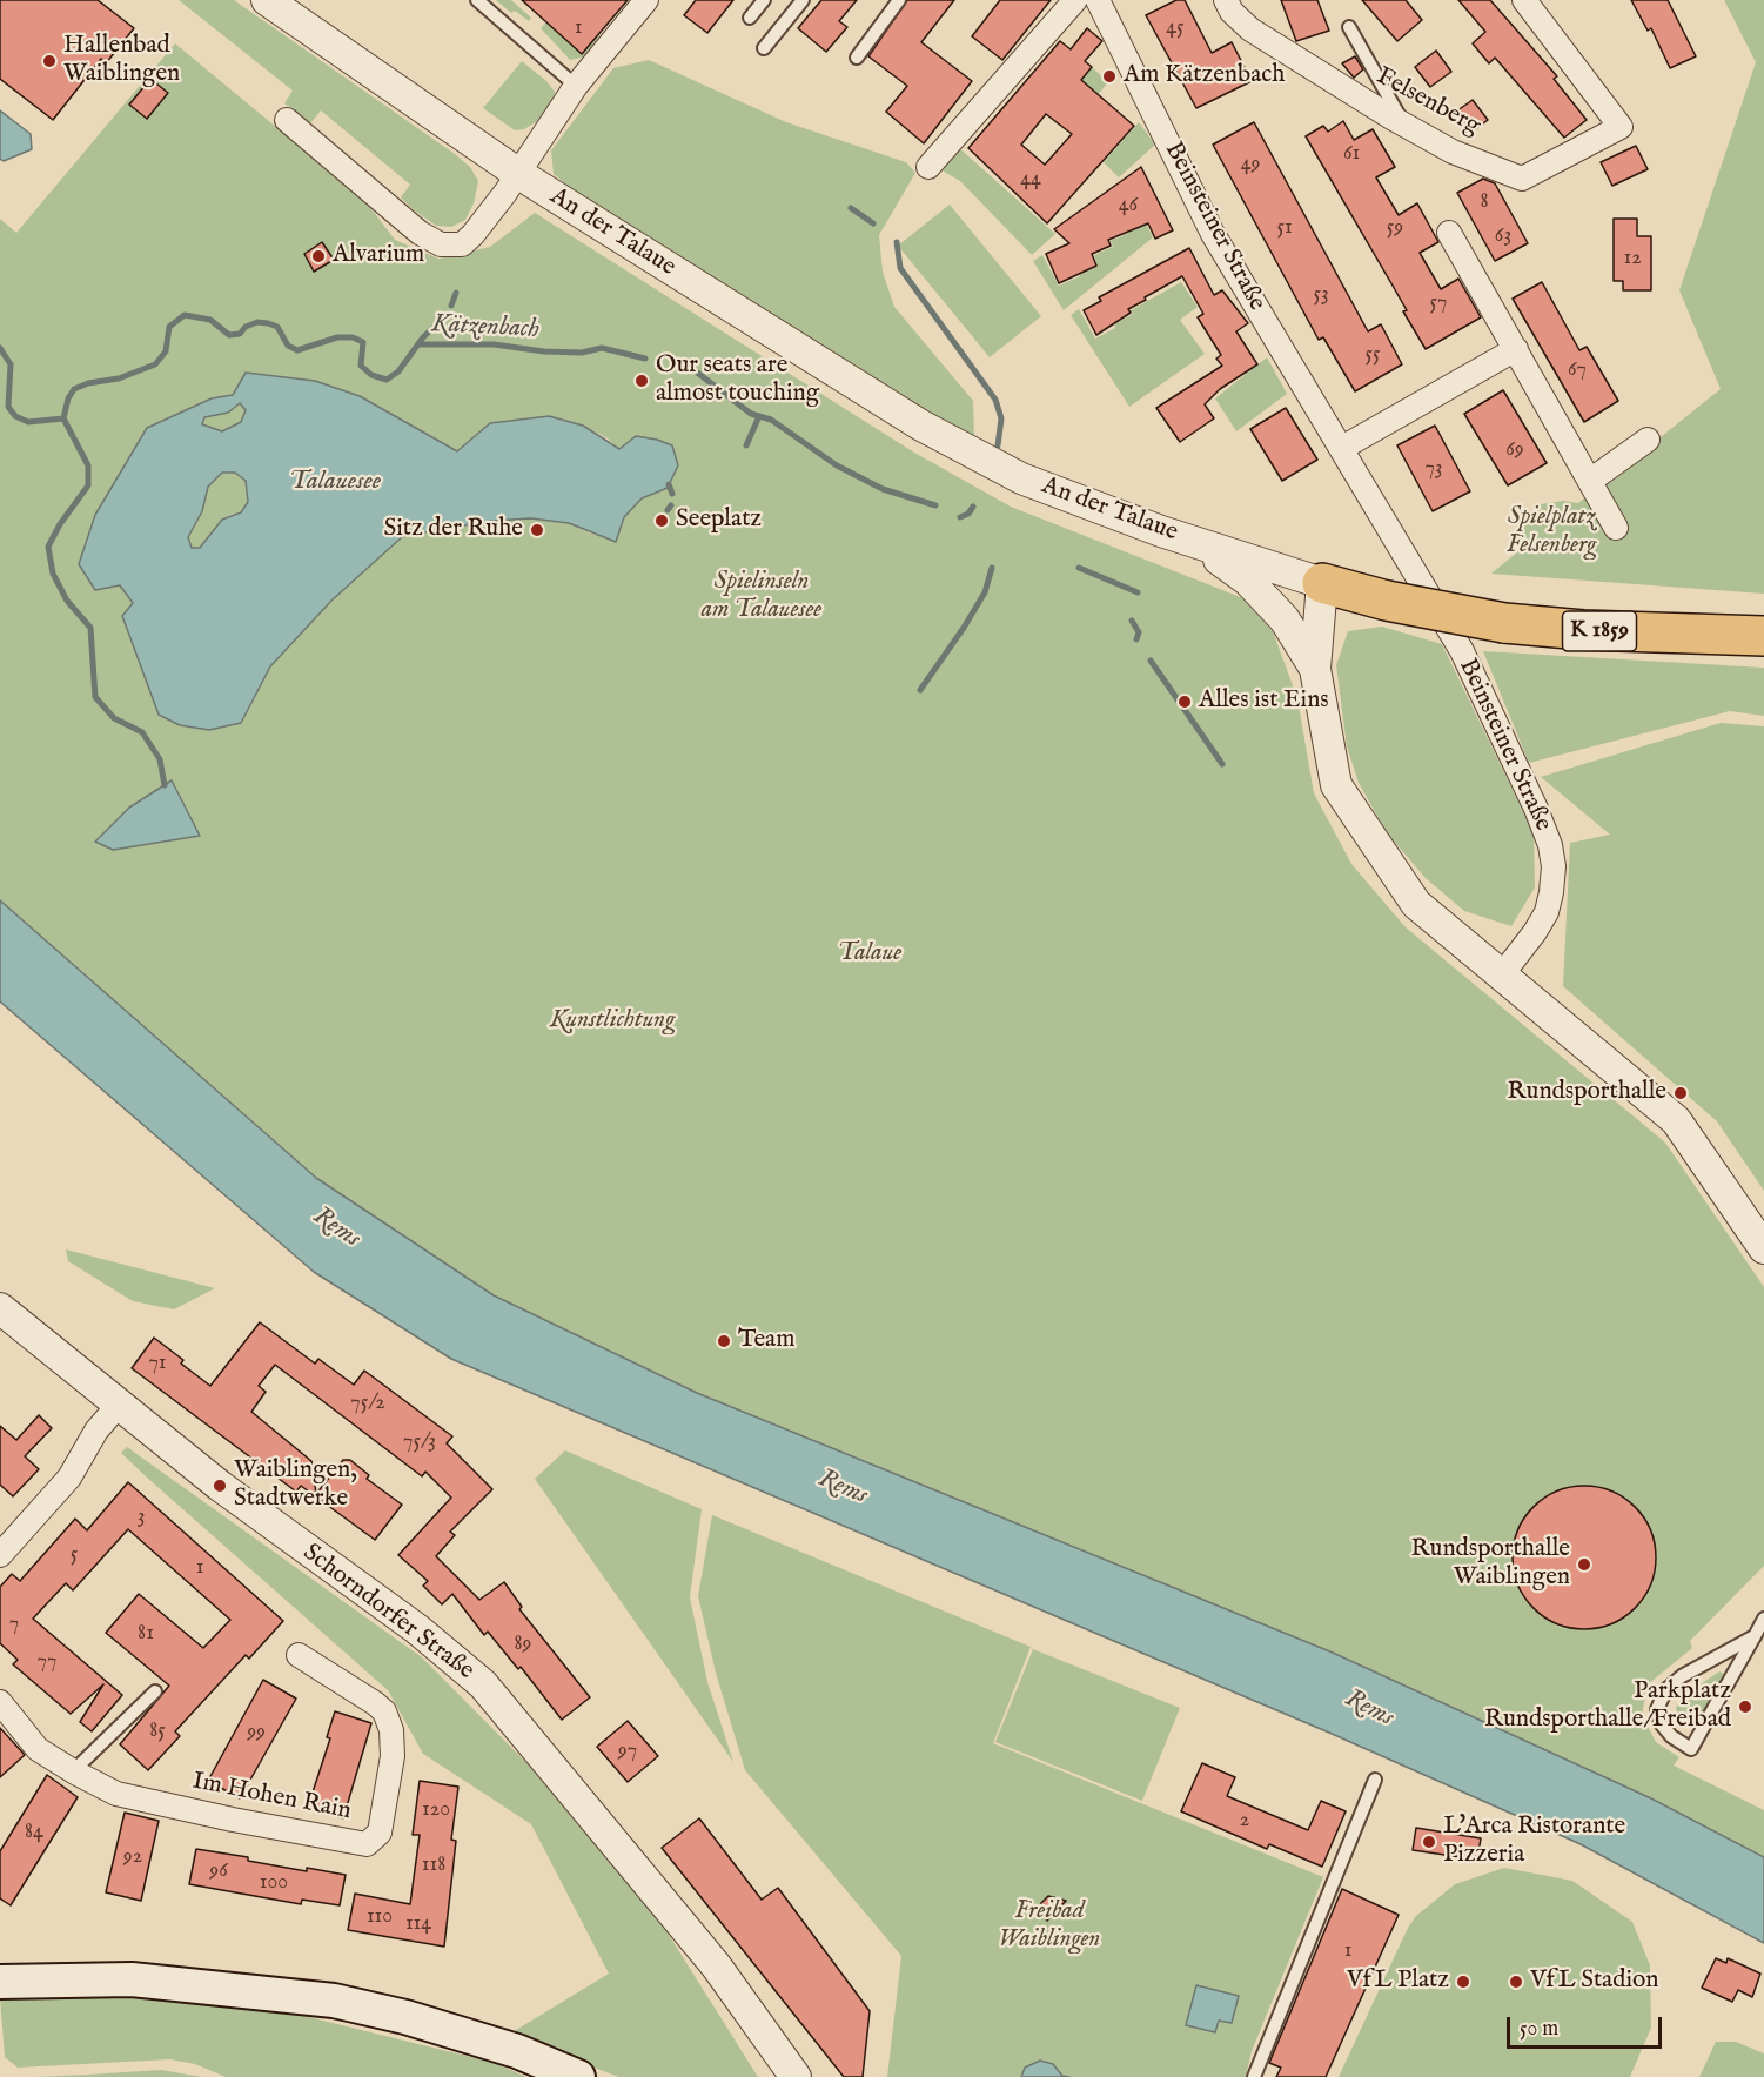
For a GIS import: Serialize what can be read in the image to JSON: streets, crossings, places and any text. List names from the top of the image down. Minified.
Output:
{"streets":{"highway":["K 1859"],"street":["Felsenberg","Beinsteiner Straße","An der Talaue","Schorndorfer Straße","Im Hohen Rain"]},"crossings":[["An der Talaue","K 1859"]],"water":["Kätzenbach","Talauesee","Rems"],"parks":["Spielplatz Felsenberg","Spielinseln am Talauesee","Talaue","Kunstlichtung","Freibad Waiblingen"],"places":["Hallenbad Waiblingen","Am Kätzenbach","Alvarium","Our seats are almost touching","Seeplatz","Sitz der Ruhe","Alles ist Eins","Rundsporthalle","Team","Waiblingen, Stadtwerke","Rundsporthalle Waiblingen","Parkplatz Rundsporthalle/Freibad","L'Arca Ristorante Pizzeria","VfL Platz","VfL Stadion"],"house_numbers":["1","45","61","49","44","8","46","51","59","63","12","53","57","55","67","69","73","71","75/2","75/3","3","5","1","7","81","89","77","85","99","97","120","2","84","92","118","96","100","110","114","1"],"scale_bar":"50 m"}
